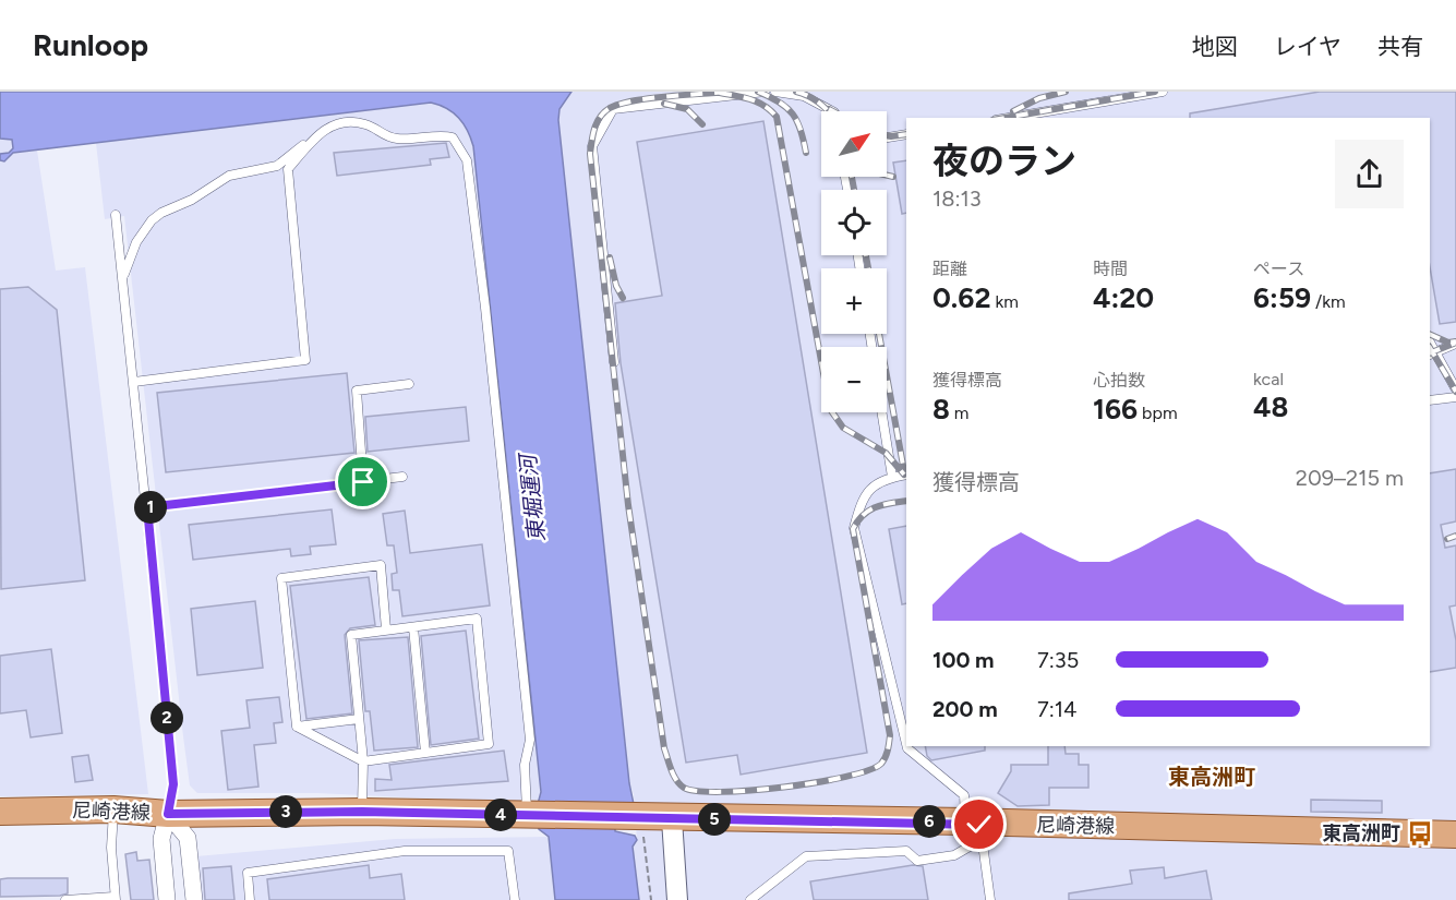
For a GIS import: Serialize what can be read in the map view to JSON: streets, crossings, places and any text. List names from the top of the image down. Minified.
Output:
{"streets":{"main road":["尼崎港線"]},"districts":["東高洲町"],"water":["東堀運河"],"places":{"bus stop":["東高洲町"]},"north":"top right","page":{"header":"Runloop","nav":["地図","レイヤ","共有"],"map_buttons":["+","−"],"heading":["夜のラン","18:13"],"stats":[["距離","0.62 km"],["時間","4:20"],["ペース","6:59 /km"],["獲得標高","8 m"],["心拍数","166 bpm"],["kcal","48"]],"chart":["獲得標高","209–215 m"],"pins":["1","2","3","4","5","6"],"list":[{"name":"100 m","note":"7:35"},{"name":"200 m","note":"7:14"}]}}
